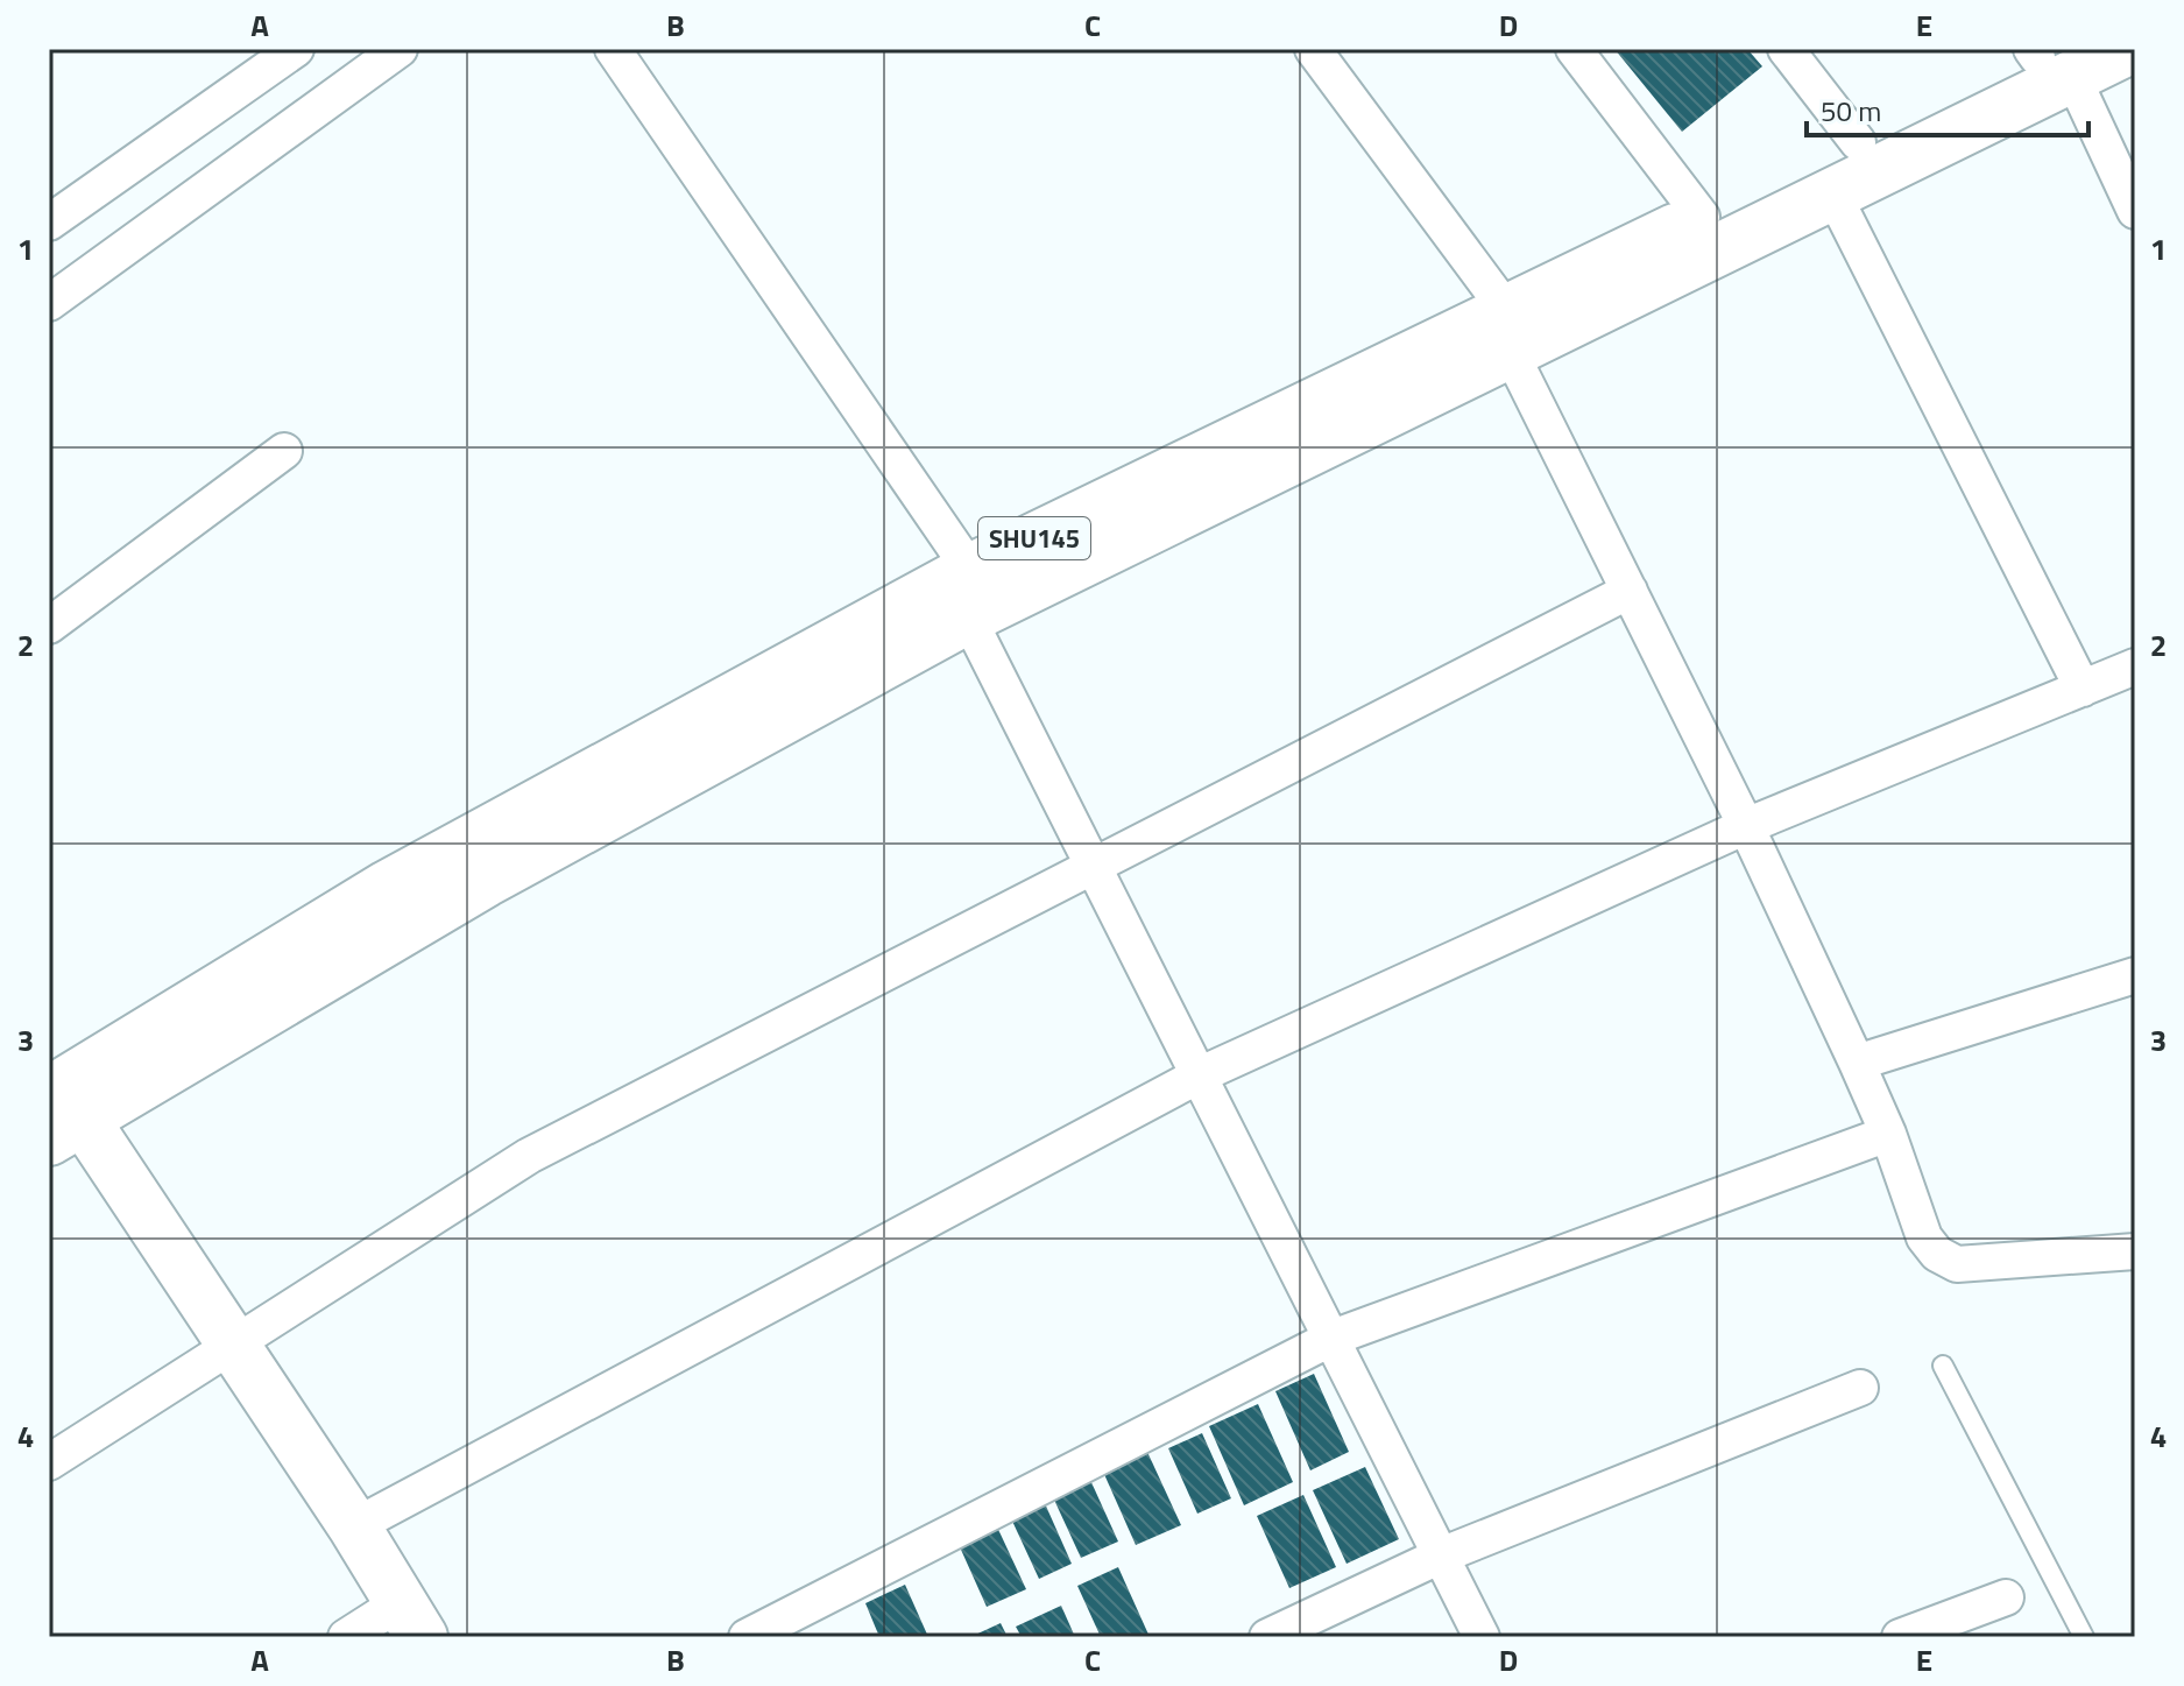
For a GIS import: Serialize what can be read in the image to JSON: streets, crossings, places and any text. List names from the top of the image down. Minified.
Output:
{"scale_bar":"50 m","grid":{"columns":["A","B","C","D","E"],"rows":["1","2","3","4"]}}
